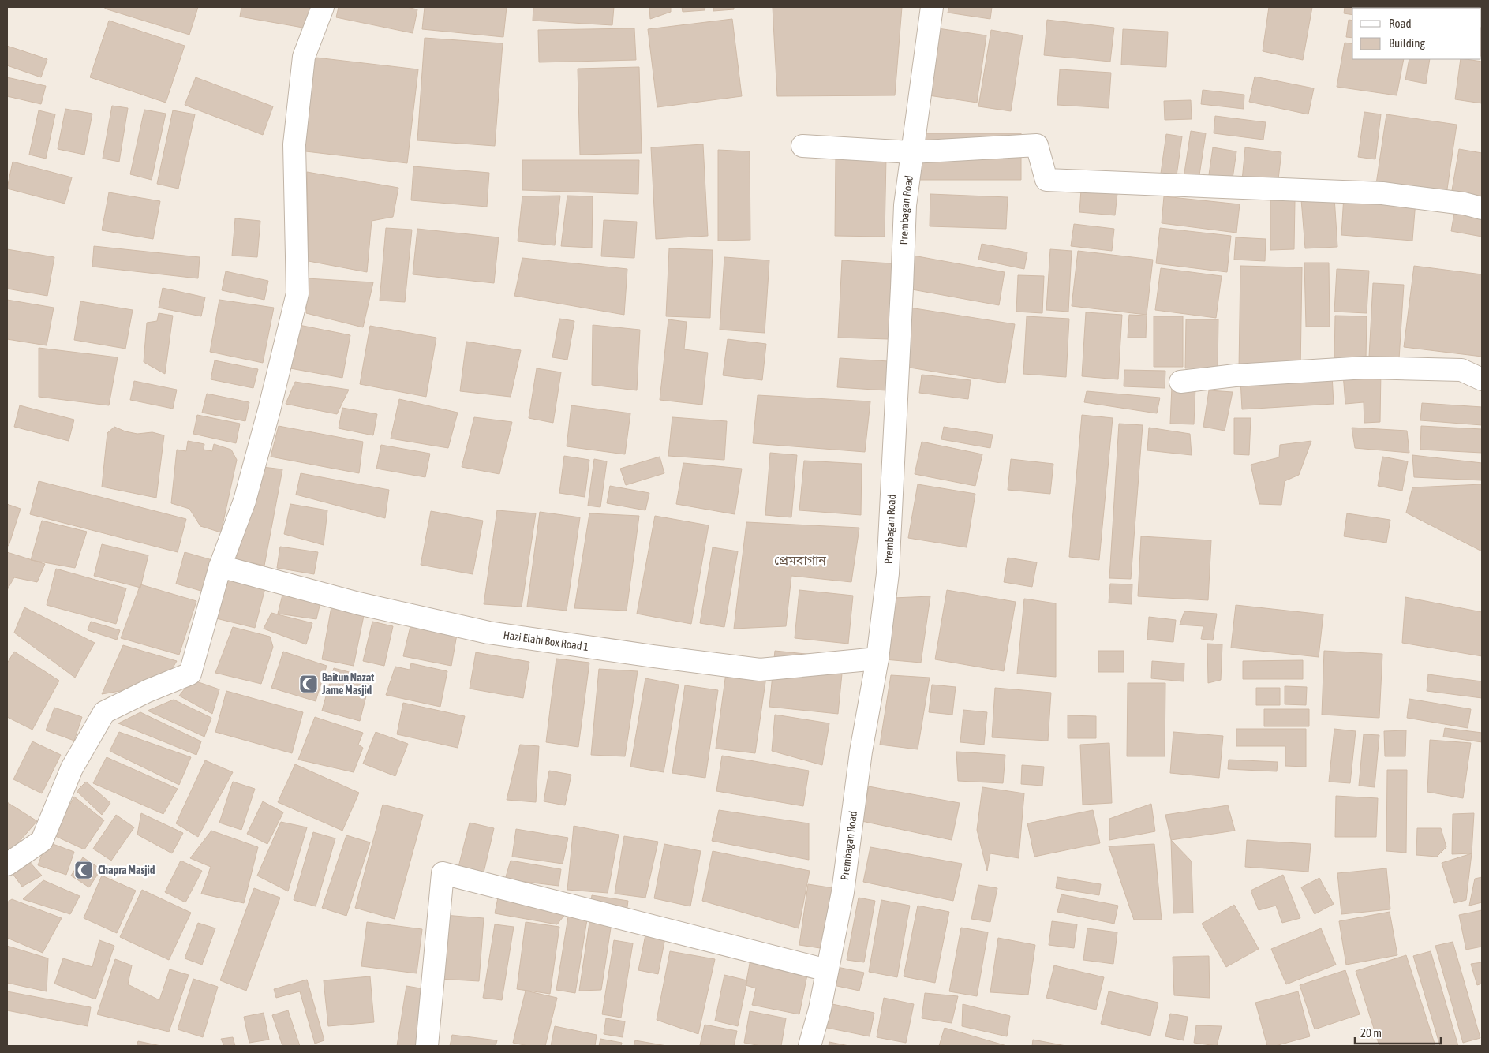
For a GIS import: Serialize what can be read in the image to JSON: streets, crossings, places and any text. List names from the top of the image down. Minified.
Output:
{"streets":{"street":["Prembagan Road","Hazi Elahi Box Road 1"]},"crossings":[["Prembagan Road","Hazi Elahi Box Road 1"]],"districts":["প্রেমবাগান"],"places":{"mosque":["Baitun Nazat Jame Masjid","Chapra Masjid"]},"legend":["Road","Building"],"scale_bar":"20 m"}
